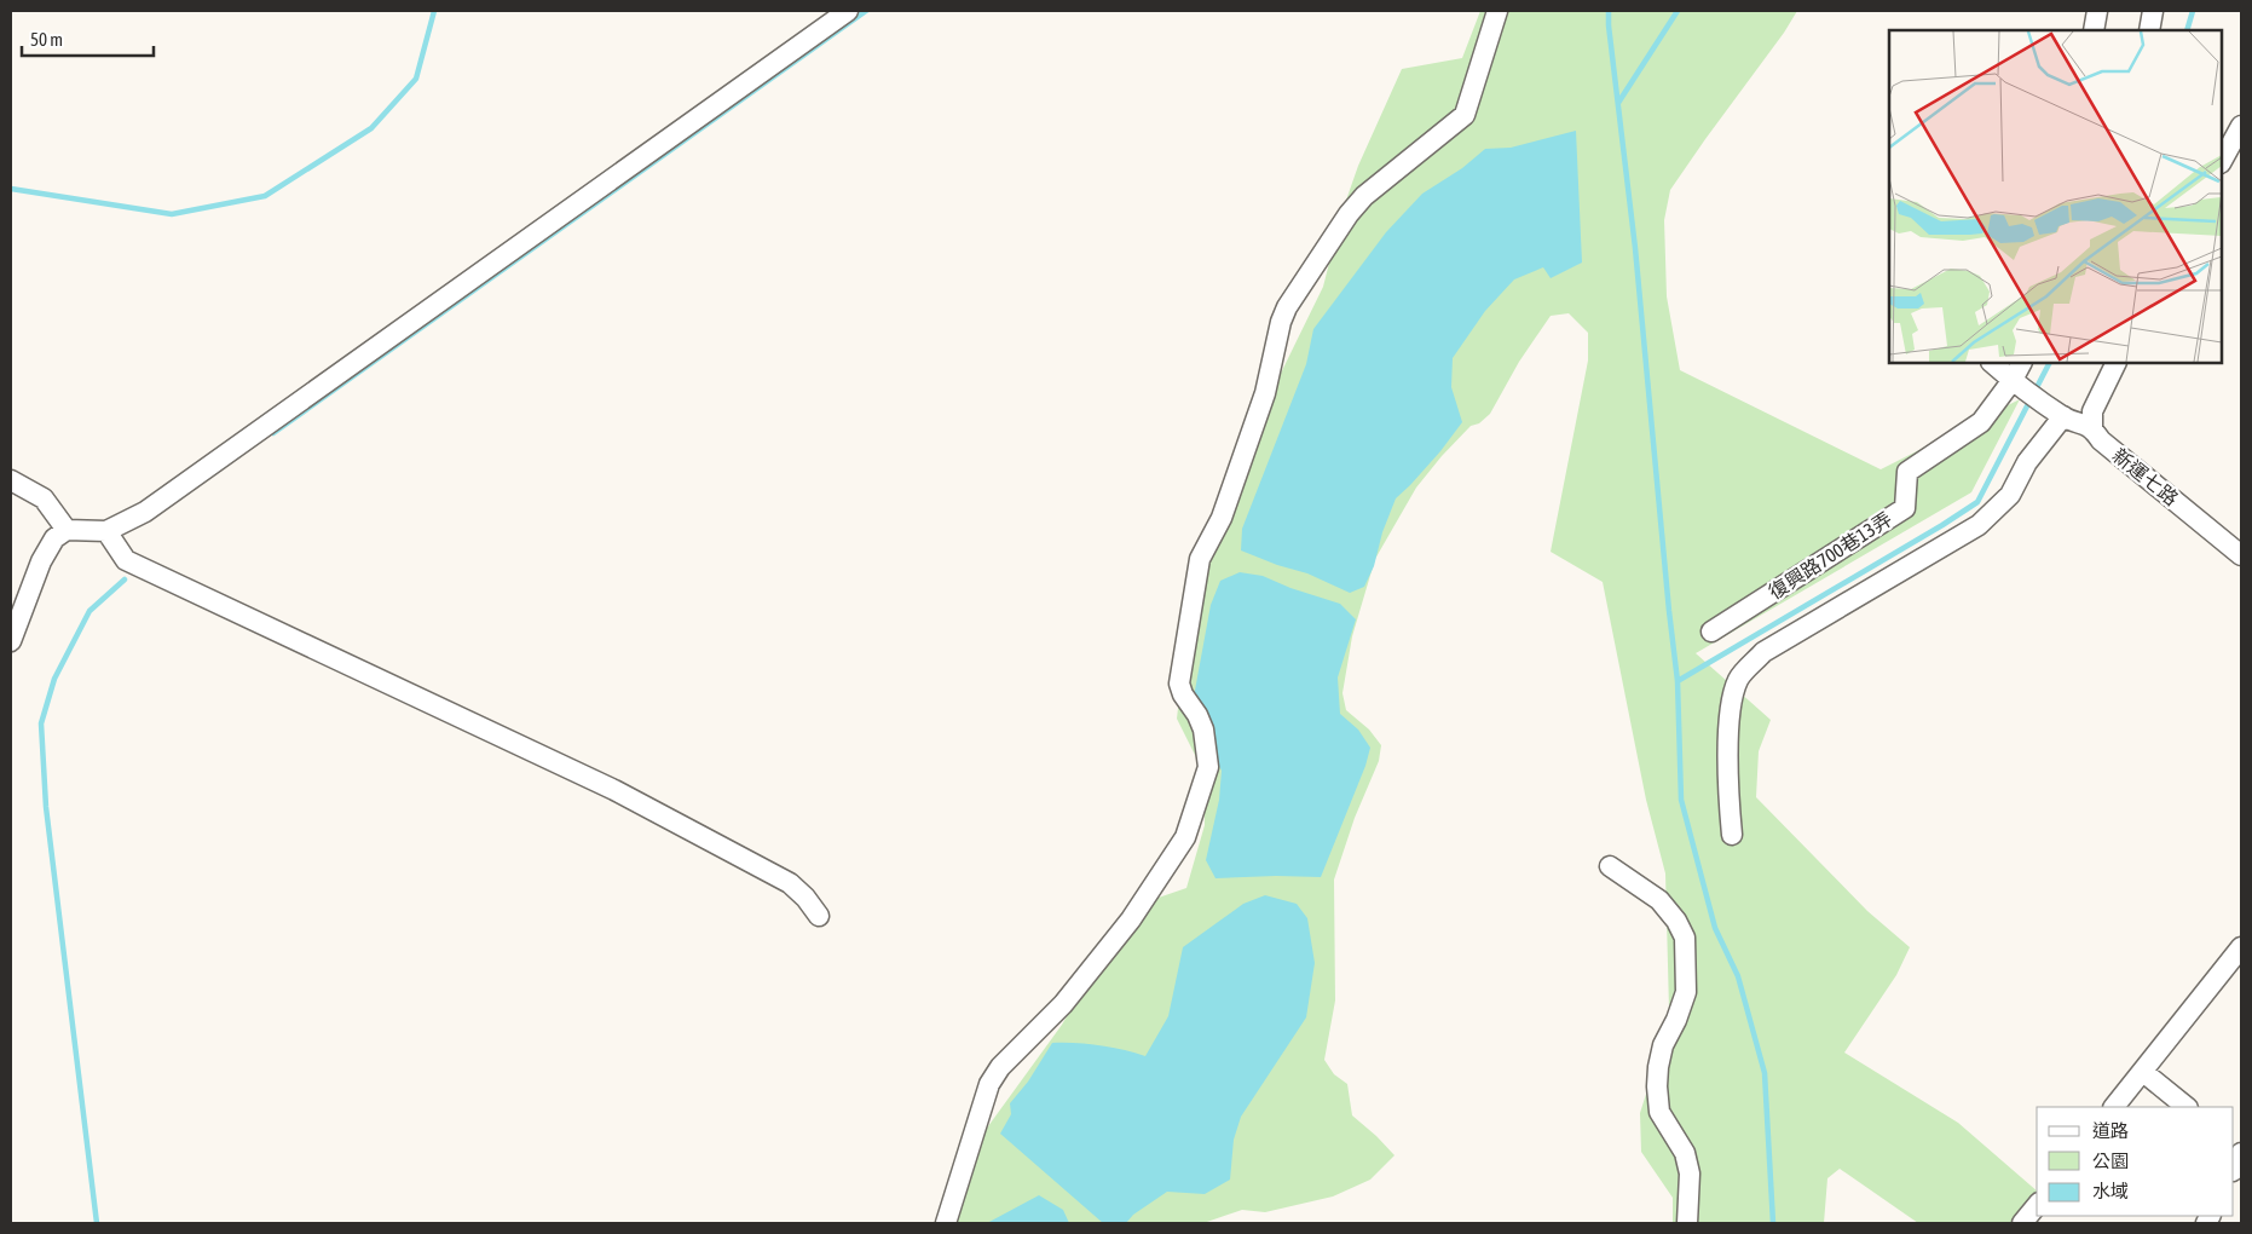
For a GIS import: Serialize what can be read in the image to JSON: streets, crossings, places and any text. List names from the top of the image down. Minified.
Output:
{"streets":{"street":["新運七路","復興路700巷13弄"]},"crossings":[["新運七路","復興路700巷13弄"]],"legend":["道路","公園","水域"],"scale_bar":"50 m"}
